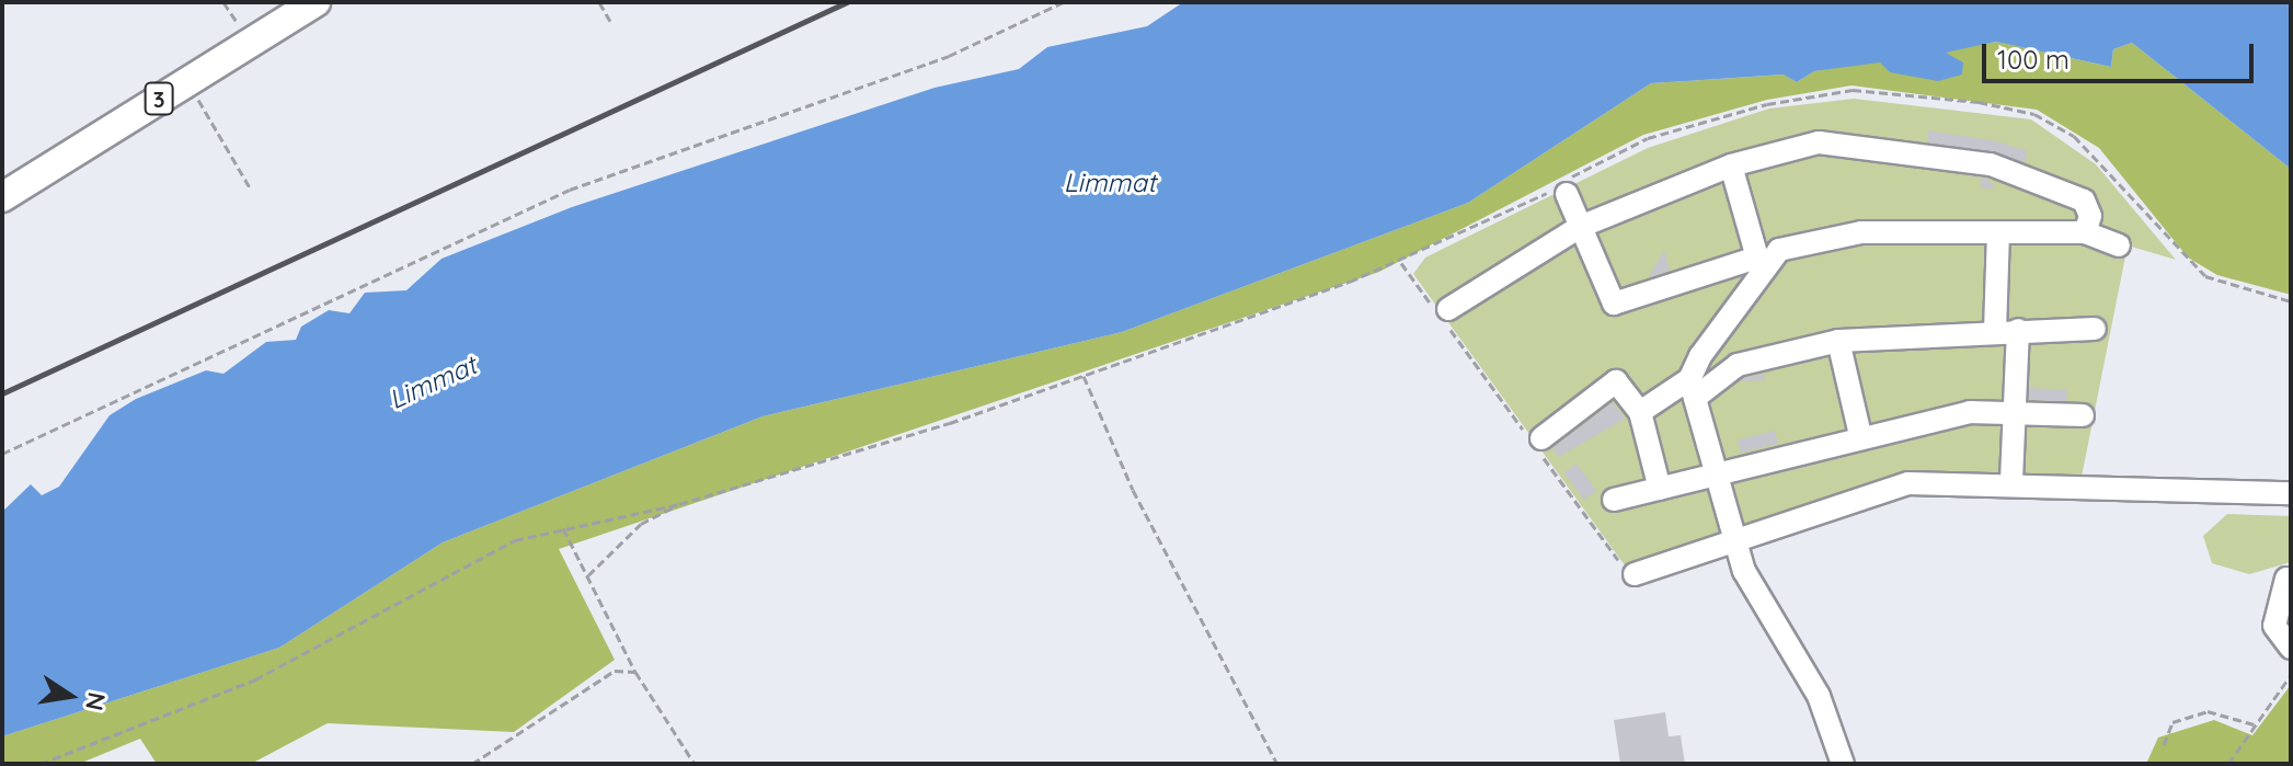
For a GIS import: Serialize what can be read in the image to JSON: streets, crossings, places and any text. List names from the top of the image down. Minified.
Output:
{"streets":{"main road":["3"]},"water":["Limmat"],"scale_bar":"100 m","north":"right"}
